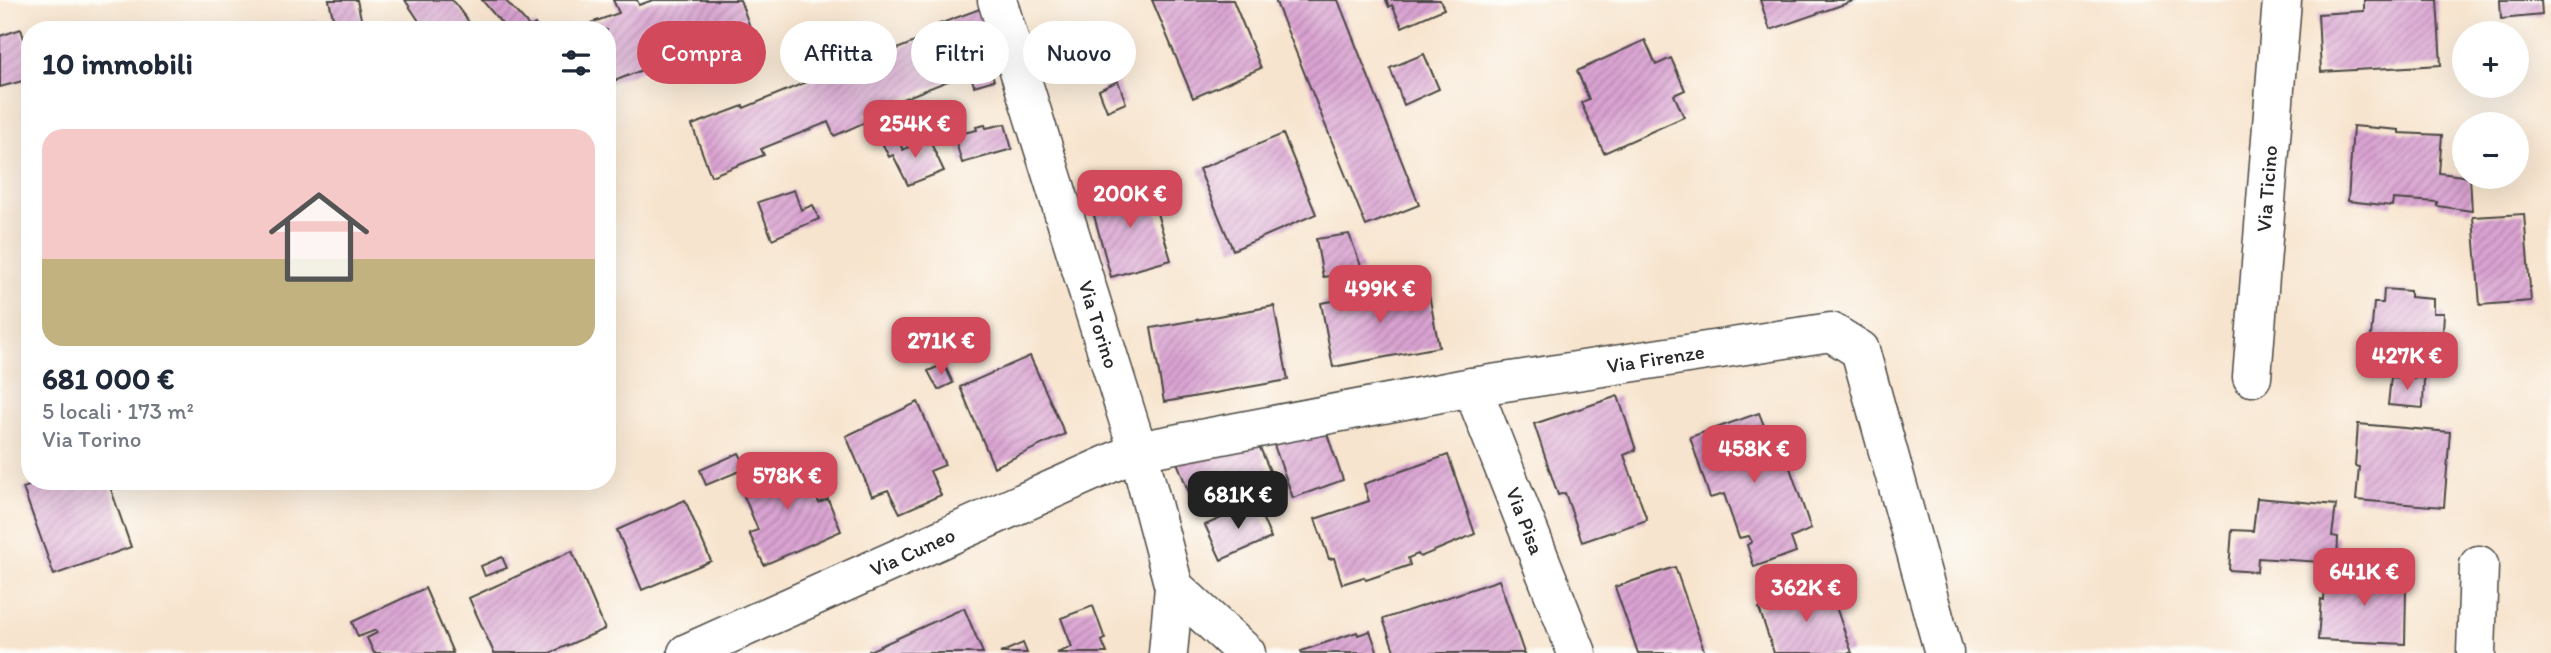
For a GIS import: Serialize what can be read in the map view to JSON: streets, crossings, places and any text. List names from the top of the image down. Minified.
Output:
{"streets":{"street":["Via Ticino","Via Torino","Via Firenze","Via Pisa","Via Cuneo"]},"crossings":[["Via Torino","Via Firenze"],["Via Torino","Via Cuneo"],["Via Firenze","Via Pisa"],["Via Firenze","Via Cuneo"]],"page":{"map_buttons":["+","−"],"chip":["Compra","Affitta","Filtri","Nuovo"],"heading":"10 immobili","price":["254K €","200K €","499K €","271K €","427K €","458K €","578K €","681K €","641K €","362K €"],"list":[{"name":"681 000 €","note":"5 locali · 173 m² · Via Torino"}]}}
